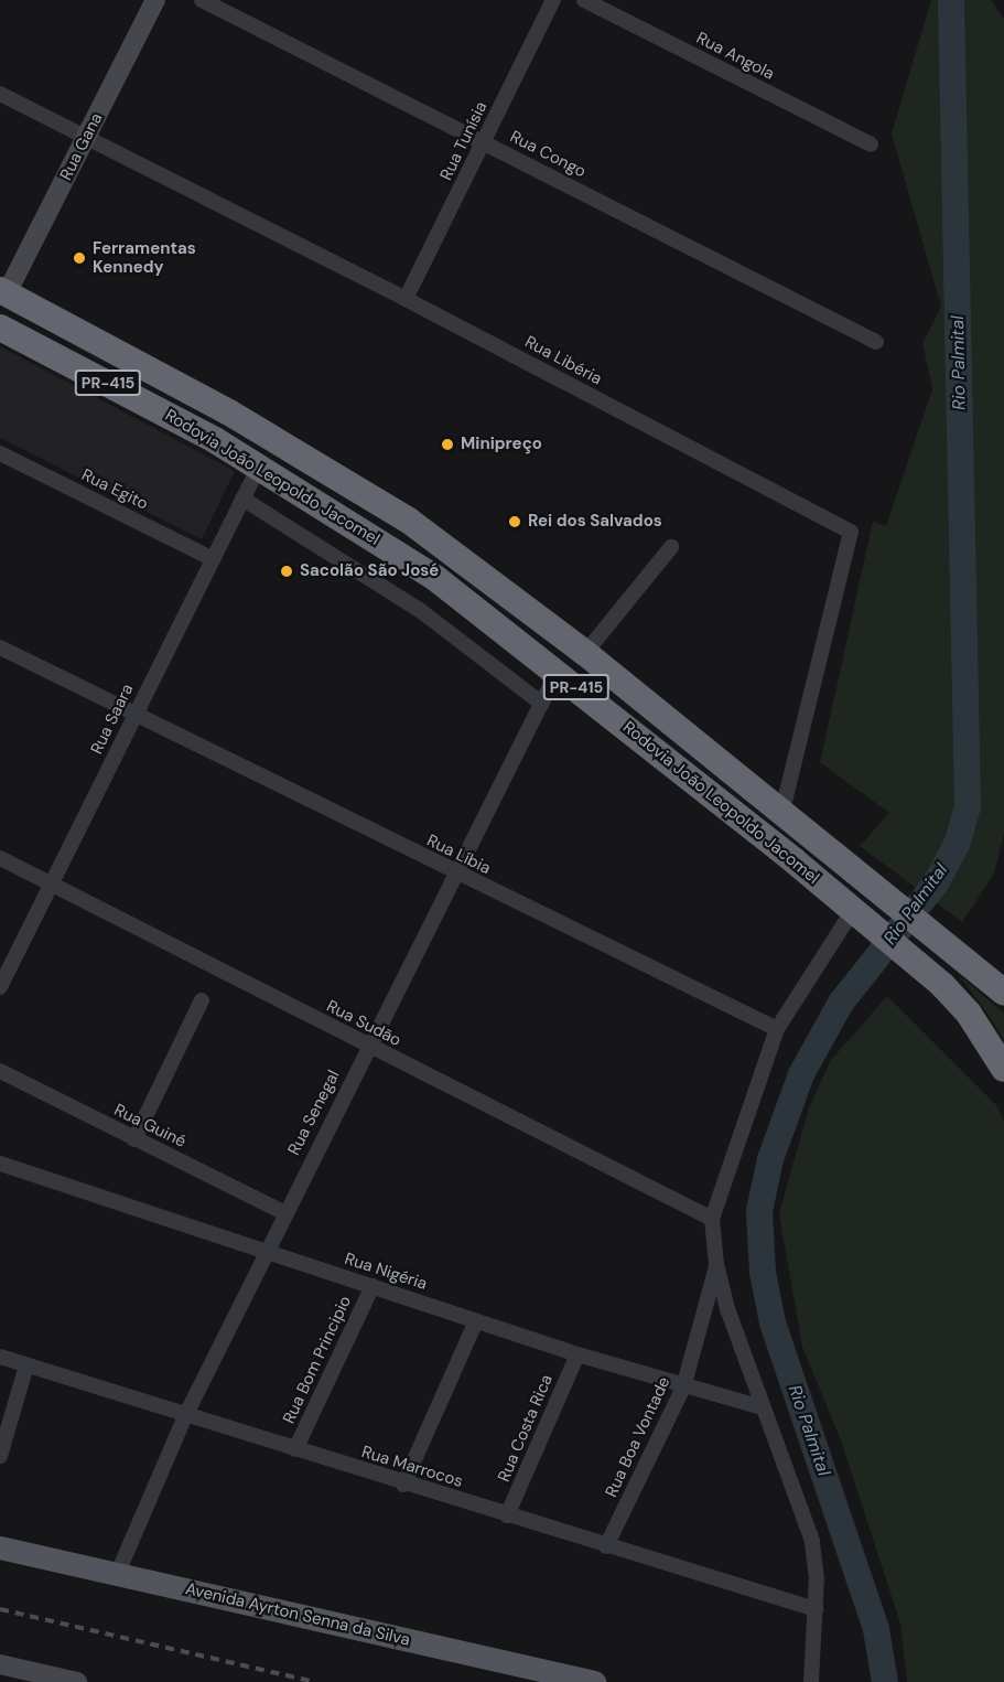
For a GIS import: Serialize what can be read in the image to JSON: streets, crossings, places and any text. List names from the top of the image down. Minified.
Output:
{"streets":{"highway":["PR-415","Rodovia João Leopoldo Jacomel"],"main road":["Avenida Ayrton Senna da Silva"],"street":["Rua Angola","Rua Tunísia","Rua Gana","Rua Congo","Rua Libéria","Rua Egito","Rua Saara","Rua Líbia","Rua Sudão","Rua Senegal","Rua Guiné","Rua Nigéria","Rua Bom Principio","Rua Costa Rica","Rua Boa Vontade","Rua Marrocos"]},"crossings":[["Rua Tunísia","Rua Congo"],["Rua Tunísia","Rua Libéria"],["Rua Gana","Rua Libéria"],["Rua Gana","Rodovia João Leopoldo Jacomel"],["Rua Libéria","Rodovia João Leopoldo Jacomel"],["Rodovia João Leopoldo Jacomel","Rua Saara"],["Rodovia João Leopoldo Jacomel","Rua Senegal"],["Rua Egito","Rua Saara"],["Rua Saara","Rua Líbia"],["Rua Saara","Rua Sudão"],["Rua Líbia","Rua Senegal"],["Rua Sudão","Rua Senegal"],["Rua Senegal","Rua Guiné"],["Rua Senegal","Rua Nigéria"],["Rua Senegal","Rua Marrocos"],["Rua Senegal","Avenida Ayrton Senna da Silva"],["Rua Nigéria","Rua Bom Principio"],["Rua Nigéria","Rua Costa Rica"],["Rua Nigéria","Rua Boa Vontade"],["Rua Bom Principio","Rua Marrocos"],["Rua Costa Rica","Rua Marrocos"],["Rua Boa Vontade","Rua Marrocos"]],"water":["Rio Palmital"],"places":["Ferramentas Kennedy","Minipreço","Rei dos Salvados","Sacolão São José"]}
